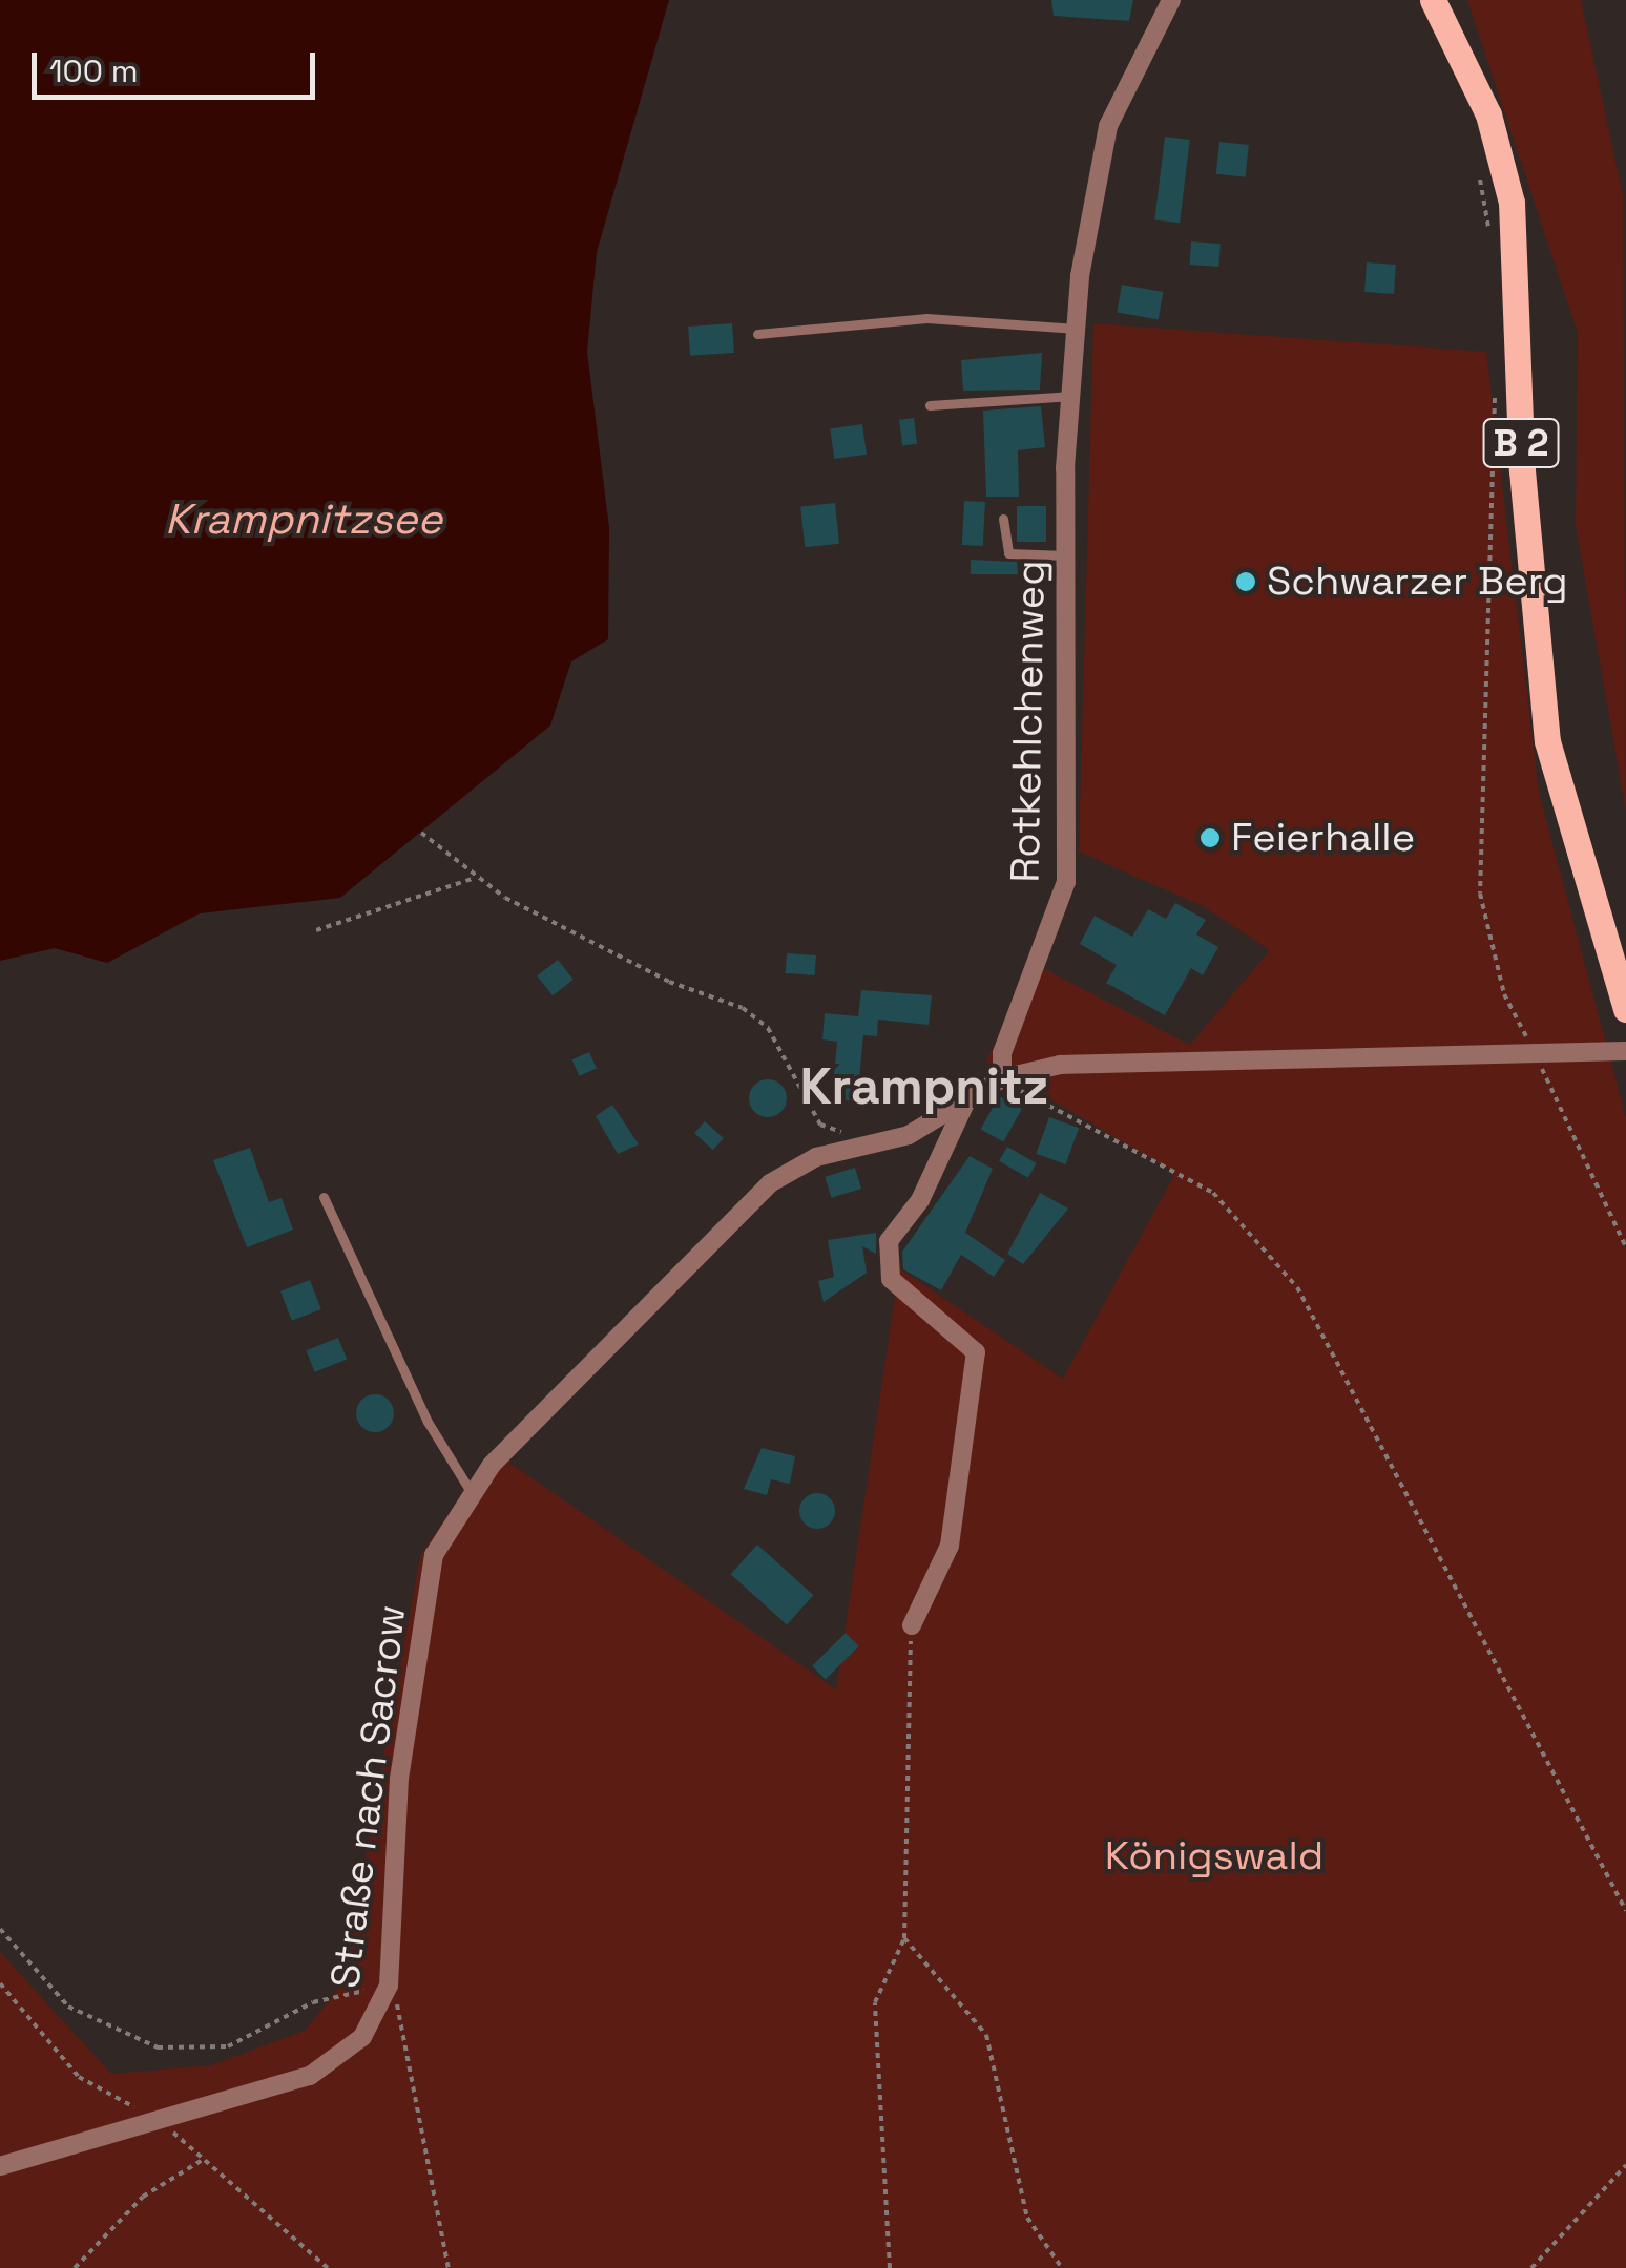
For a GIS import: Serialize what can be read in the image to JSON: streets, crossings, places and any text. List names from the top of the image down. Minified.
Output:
{"streets":{"main road":["B 2"],"street":["Rotkehlchenweg","Straße nach Sacrow"]},"crossings":[["Rotkehlchenweg","Straße nach Sacrow"]],"districts":["Krampnitz"],"water":["Krampnitzsee"],"parks":["Königswald"],"places":["Schwarzer Berg","Feierhalle"],"scale_bar":"100 m"}
